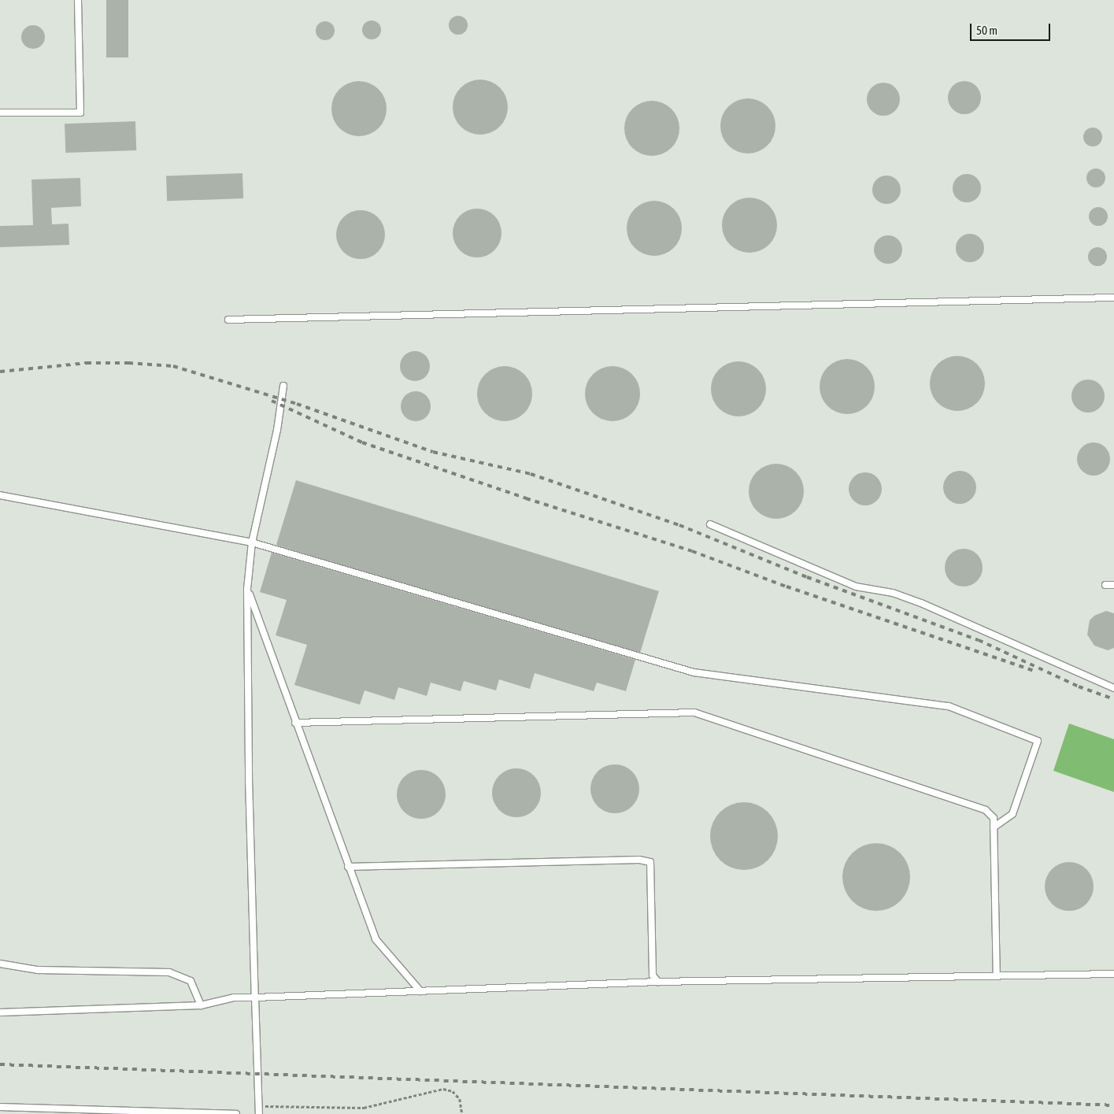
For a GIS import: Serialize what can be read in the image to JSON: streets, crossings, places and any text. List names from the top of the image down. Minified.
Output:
{"scale_bar":"50 m"}
